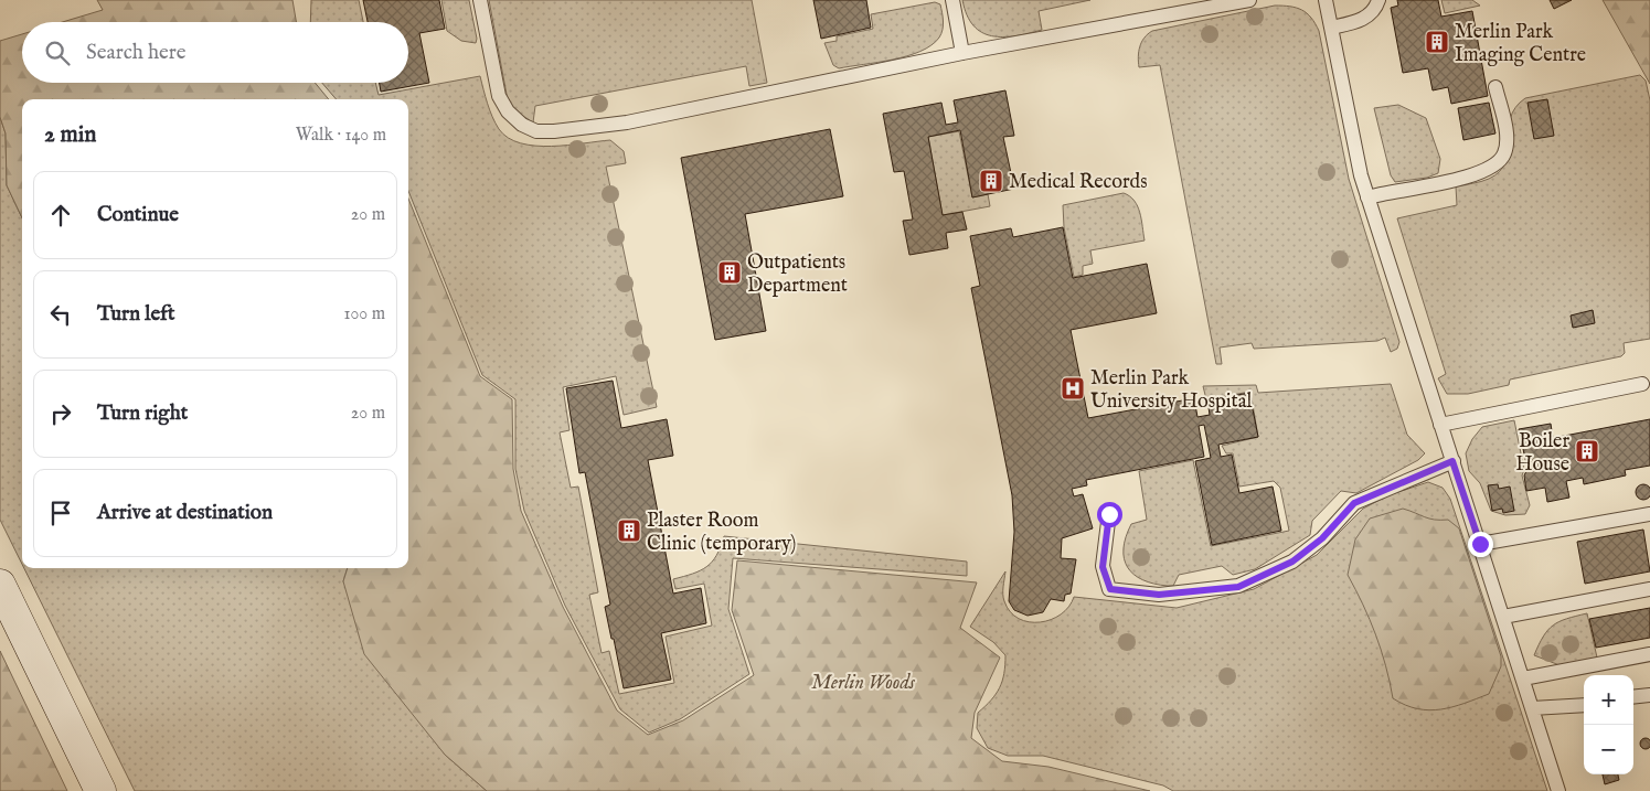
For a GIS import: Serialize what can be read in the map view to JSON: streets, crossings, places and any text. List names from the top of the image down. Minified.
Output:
{"parks":["Merlin Woods"],"places":{"building":["Merlin Park Imaging Centre","Medical Records","Outpatients Department","Boiler House","Plaster Room Clinic (temporary)"],"hospital":["Merlin Park University Hospital"]},"page":{"search":"Search here","heading":["2 min","Walk · 140 m"],"list":[["Continue","20 m"],["Turn left","100 m"],["Turn right","20 m"],"Arrive at destination"],"map_buttons":["+","−"]}}
